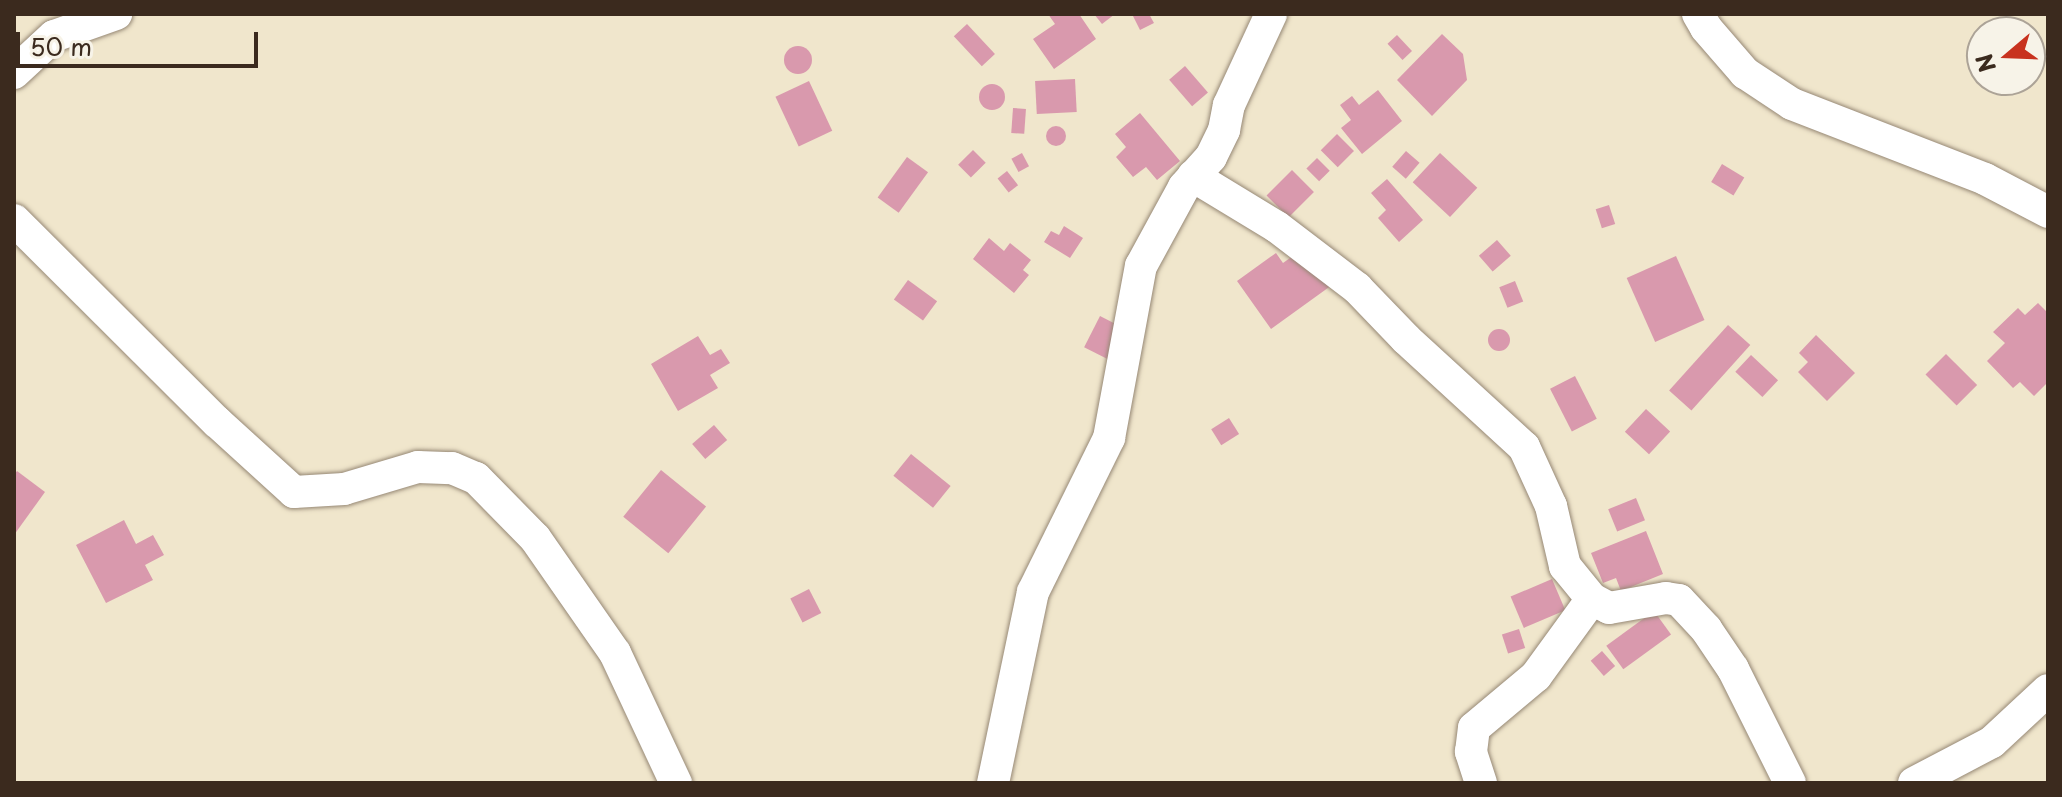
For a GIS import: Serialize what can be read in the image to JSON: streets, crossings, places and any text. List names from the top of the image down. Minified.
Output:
{"scale_bar":"50 m","north":"left"}
